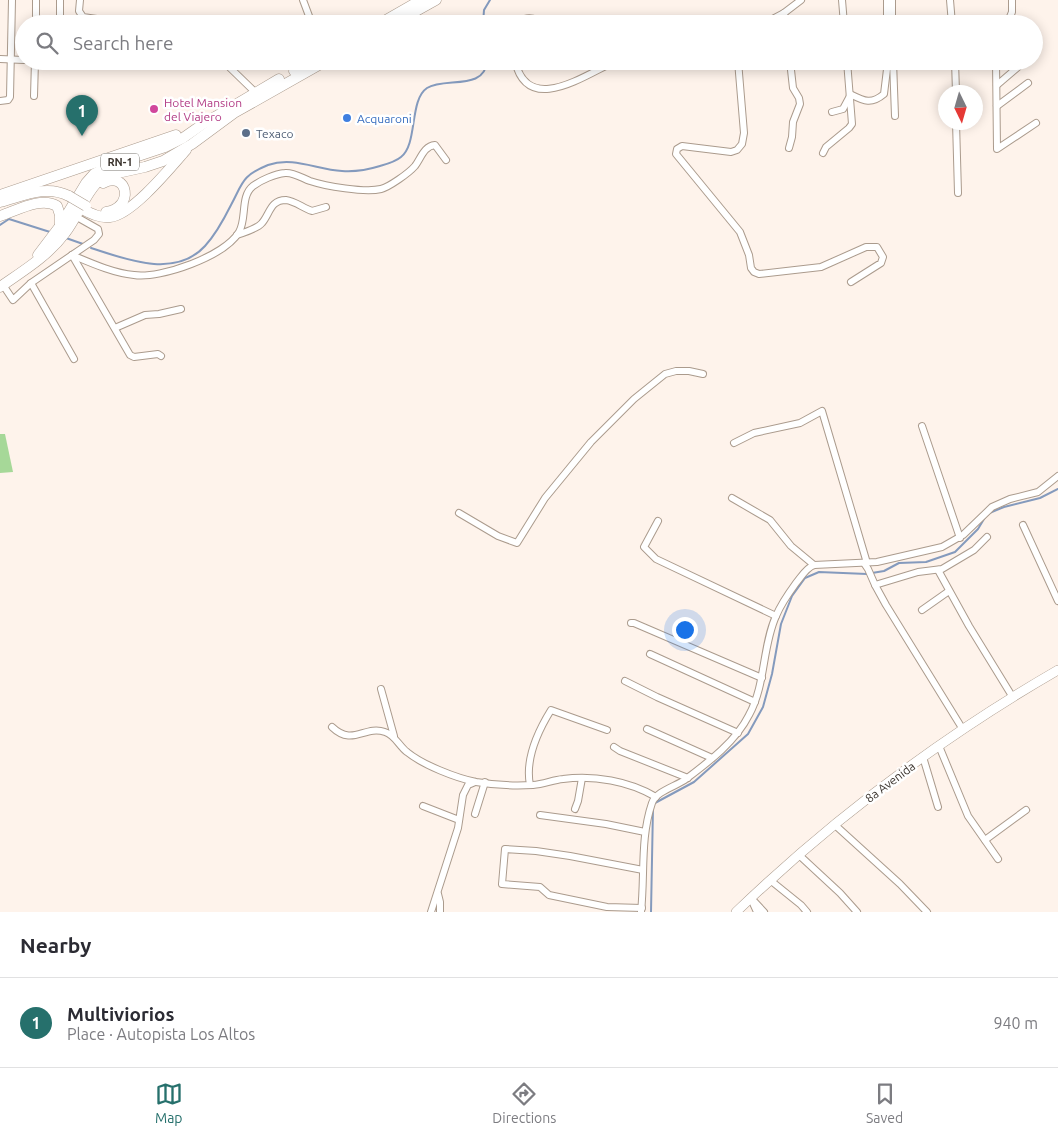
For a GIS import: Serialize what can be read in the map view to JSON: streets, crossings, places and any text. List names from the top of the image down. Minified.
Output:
{"streets":{"main road":["RN-1"],"street":["8a Avenida"]},"places":["Hotel Mansion del Viajero","Acquaroni","Texaco"],"north":"bottom","page":{"search":"Search here","pins":"1","heading":"Nearby","list":[{"mark":"1","name":"Multiviorios","note":"Place · Autopista Los Altos","value":"940 m"}],"nav":["Map","Directions","Saved"]}}
